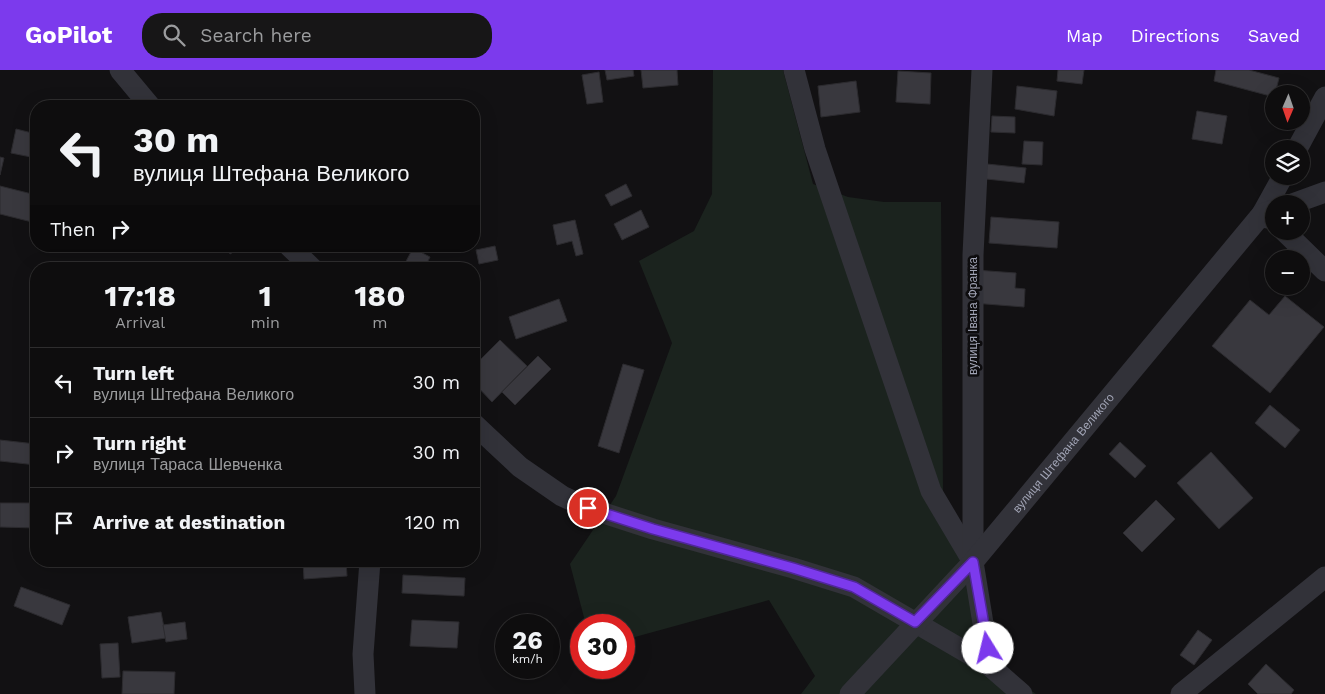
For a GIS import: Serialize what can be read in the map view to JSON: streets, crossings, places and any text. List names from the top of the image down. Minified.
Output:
{"streets":{"street":["вулиця Івана Франка","вулиця Штефана Великого"]},"crossings":[["вулиця Івана Франка","вулиця Штефана Великого"]],"north":"bottom","page":{"header":"GoPilot","search":"Search here","nav":["Map","Directions","Saved"],"map_buttons":["+","−"],"turn":["30 m","вулиця Штефана Великого"],"then":"Then","eta":["17:18","Arrival","1","min","180","m"],"list":[{"name":"Turn left","note":"вулиця Штефана Великого","value":"30 m"},{"name":"Turn right","note":"вулиця Тараса Шевченка","value":"30 m"},{"name":"Arrive at destination","value":"120 m"}],"speed":"26 km/h","limit":"30"}}
